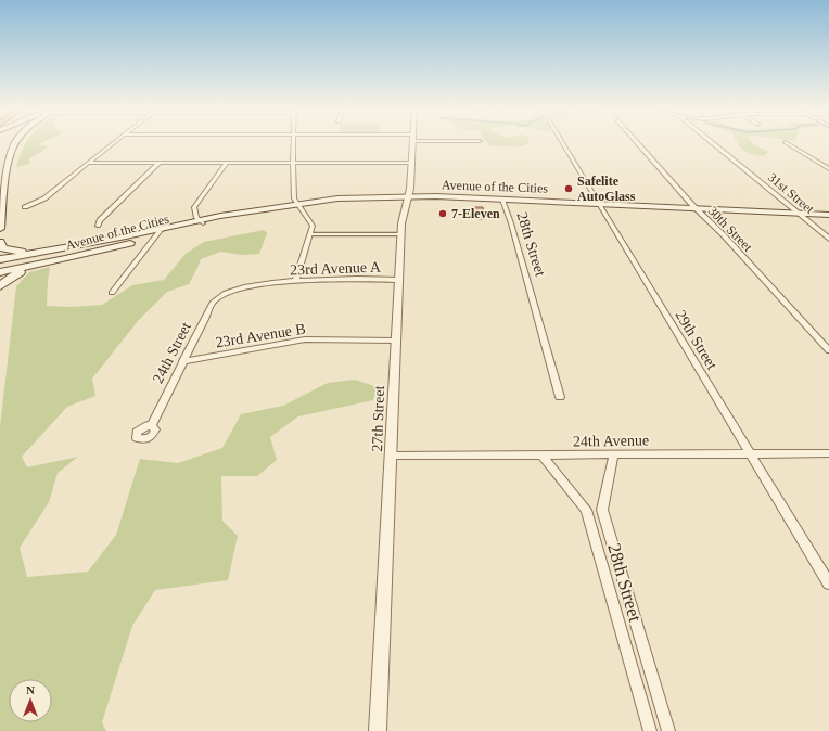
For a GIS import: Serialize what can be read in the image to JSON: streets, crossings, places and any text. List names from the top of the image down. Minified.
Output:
{"streets":{"main road":["Avenue of the Cities"],"street":["31st Street","30th Street","28th Street","23rd Avenue A","23rd Avenue B","29th Street","24th Street","27th Street","24th Avenue"]},"crossings":[["Avenue of the Cities","31st Street"],["Avenue of the Cities","30th Street"],["Avenue of the Cities","28th Street"],["Avenue of the Cities","29th Street"],["Avenue of the Cities","27th Street"],["28th Street","24th Avenue"],["23rd Avenue A","24th Street"],["23rd Avenue A","27th Street"],["23rd Avenue B","24th Street"],["23rd Avenue B","27th Street"],["29th Street","24th Avenue"],["27th Street","24th Avenue"]],"places":["Safelite AutoGlass","7-Eleven"],"north":"top"}
